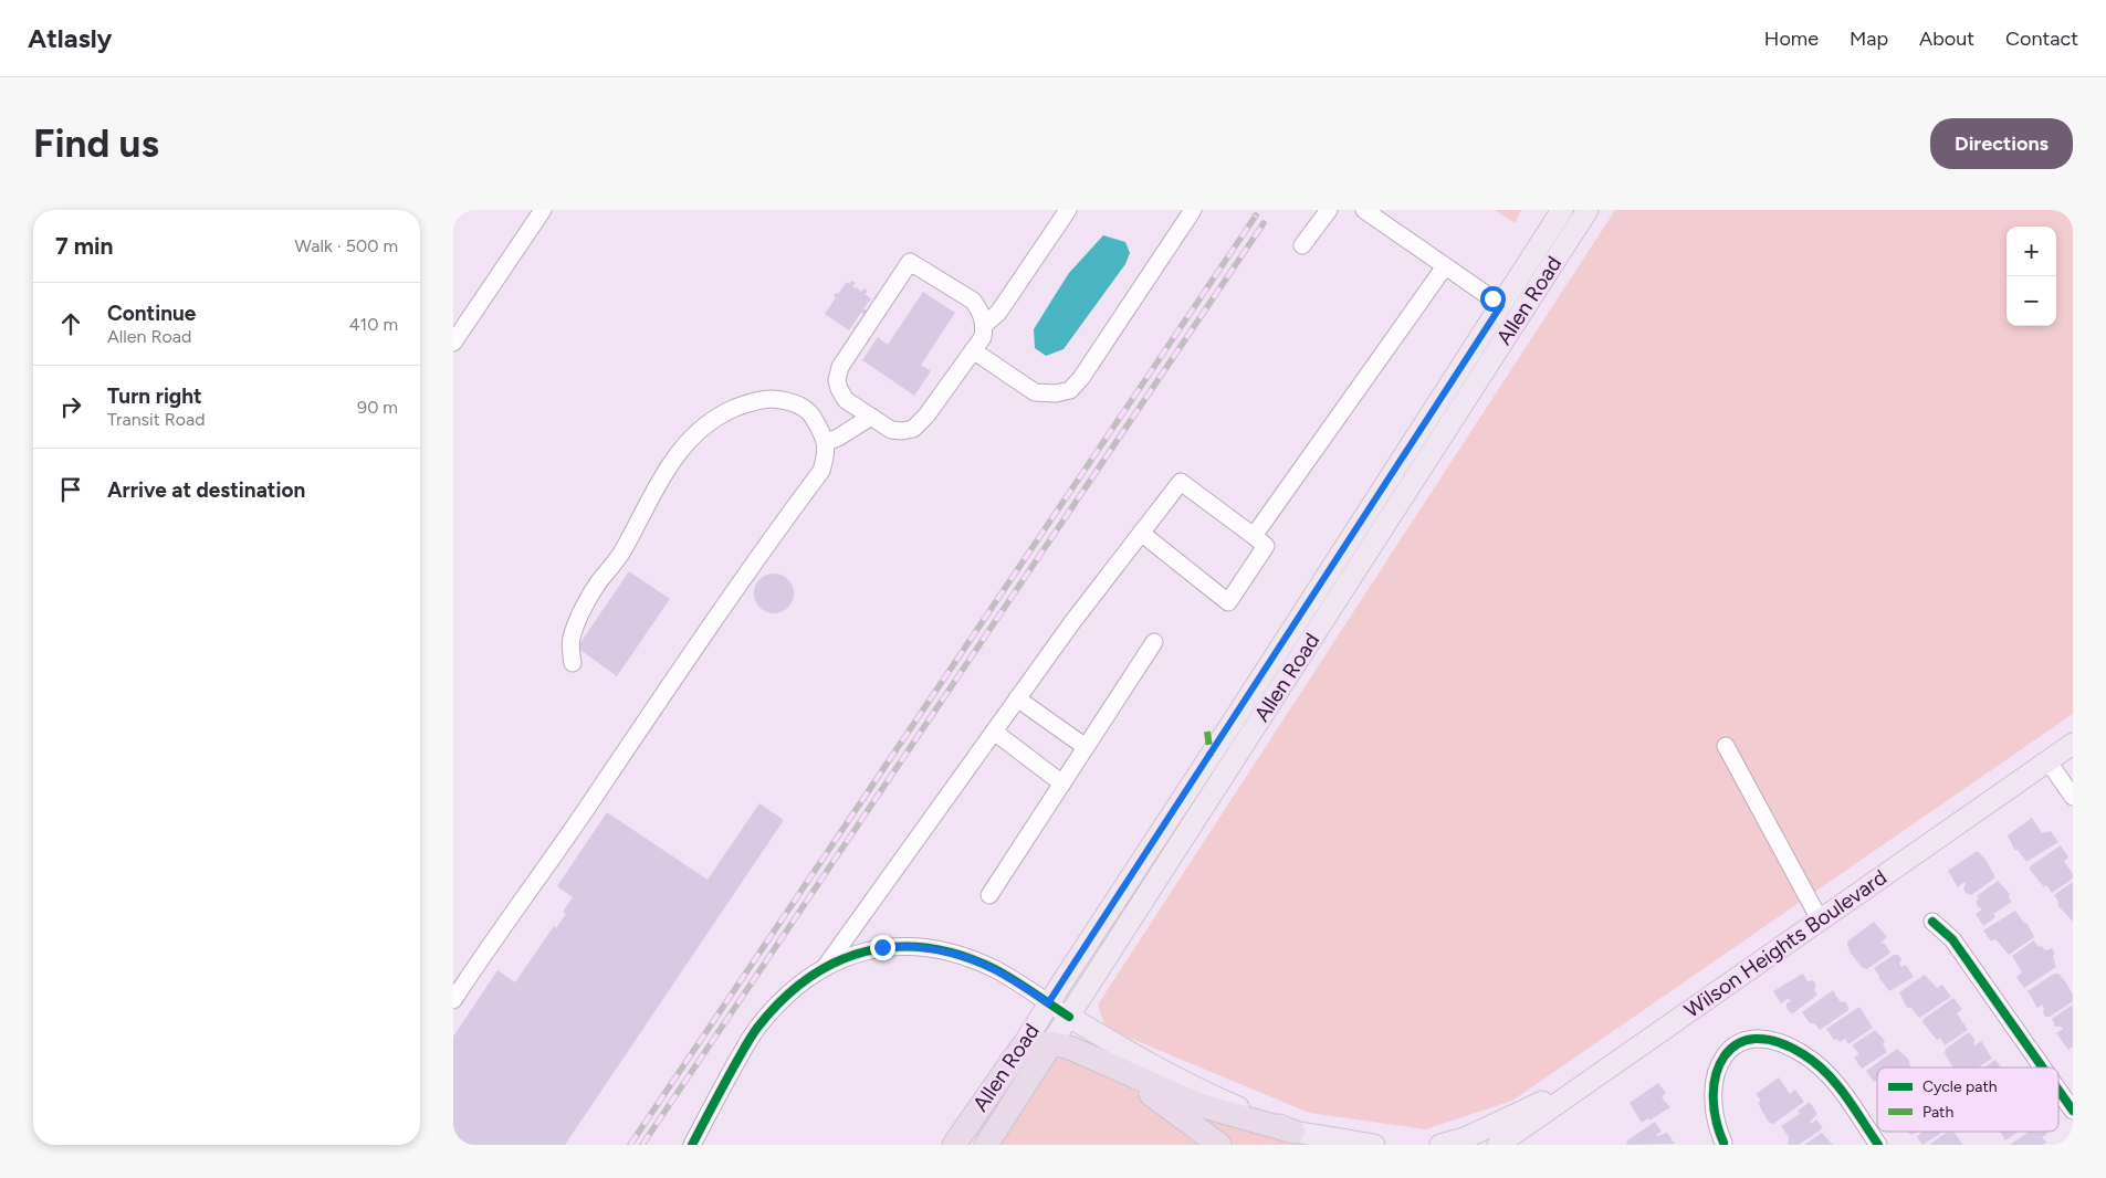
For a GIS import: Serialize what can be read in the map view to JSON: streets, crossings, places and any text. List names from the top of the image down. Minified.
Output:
{"streets":{"highway":["Allen Road"],"main road":["Wilson Heights Boulevard"]},"legend":["Cycle path","Path"],"page":{"header":"Atlasly","nav":["Home","Map","About","Contact"],"buttons":"Directions","title":"Find us","heading":["7 min","Walk · 500 m"],"map_buttons":["+","−"],"list":[["Continue","Allen Road","410 m"],["Turn right","Transit Road","90 m"],"Arrive at destination"]}}
